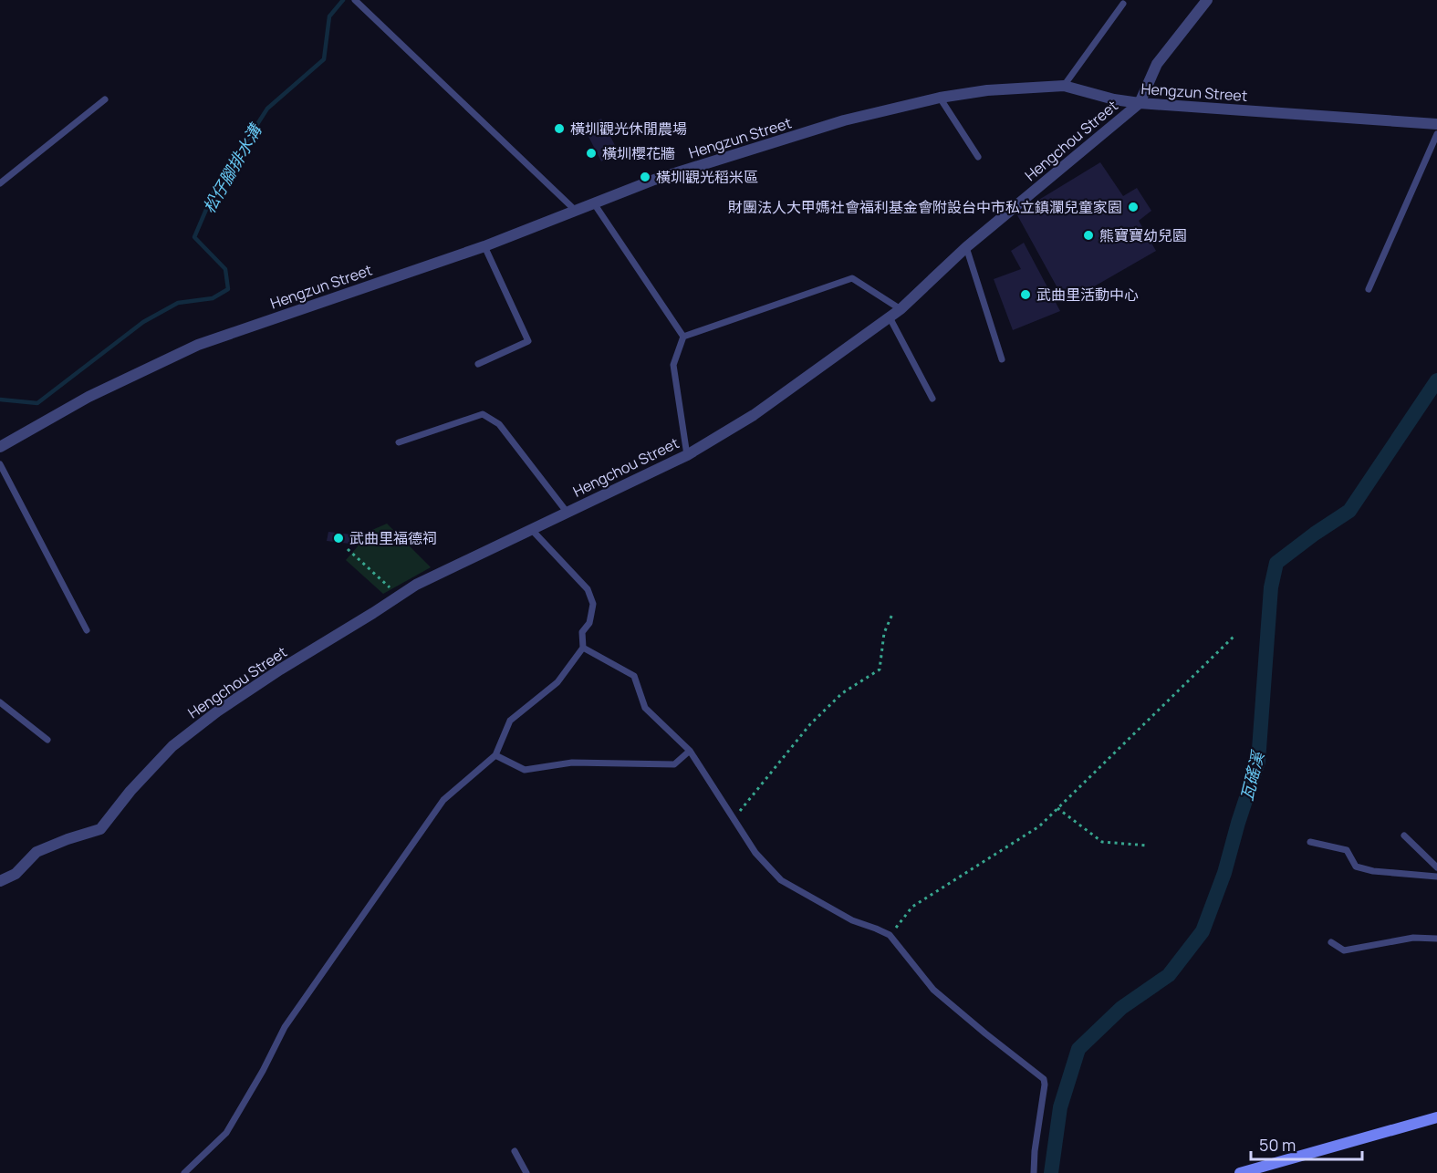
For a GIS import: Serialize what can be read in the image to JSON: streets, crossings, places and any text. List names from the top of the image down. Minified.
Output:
{"streets":{"street":["Hengzun Street","Hengchou Street"]},"crossings":[["Hengzun Street","Hengchou Street"]],"water":["松仔腳排水溝","瓦磘溪"],"places":["橫圳觀光休閒農場","橫圳櫻花牆","橫圳觀光稻米區","財團法人大甲媽社會福利基金會附設台中市私立鎮瀾兒童家園","熊寶寶幼兒園","武曲里活動中心","武曲里福德祠"],"scale_bar":"50 m"}
